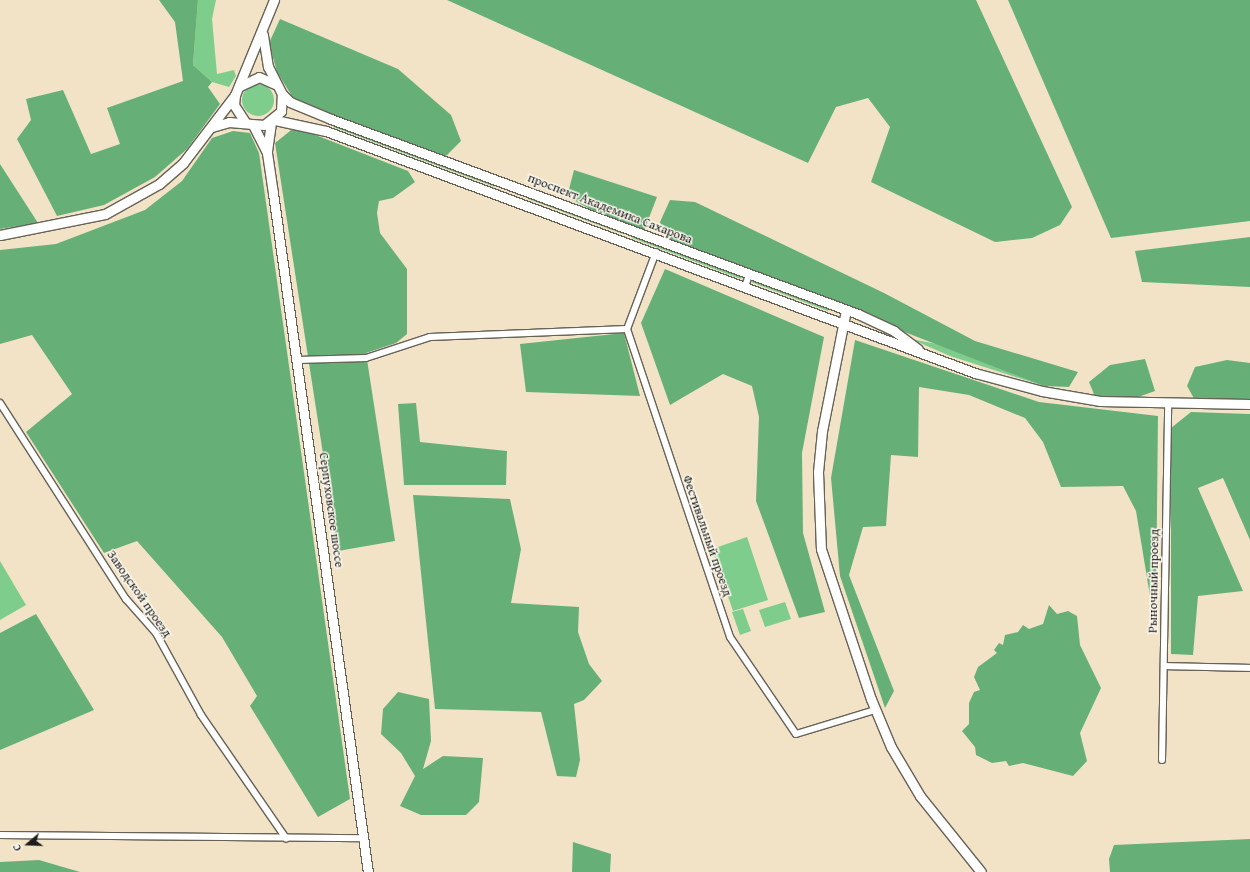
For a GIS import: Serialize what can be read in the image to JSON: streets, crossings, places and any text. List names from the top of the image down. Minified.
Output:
{"streets":{"street":["проспект Академика Сахарова","Серпуховское шоссе","Фестивальный проезд","Рыночный проезд","Заводской проезд"]},"crossings":[["проспект Академика Сахарова","Рыночный проезд"]],"north":"left"}
